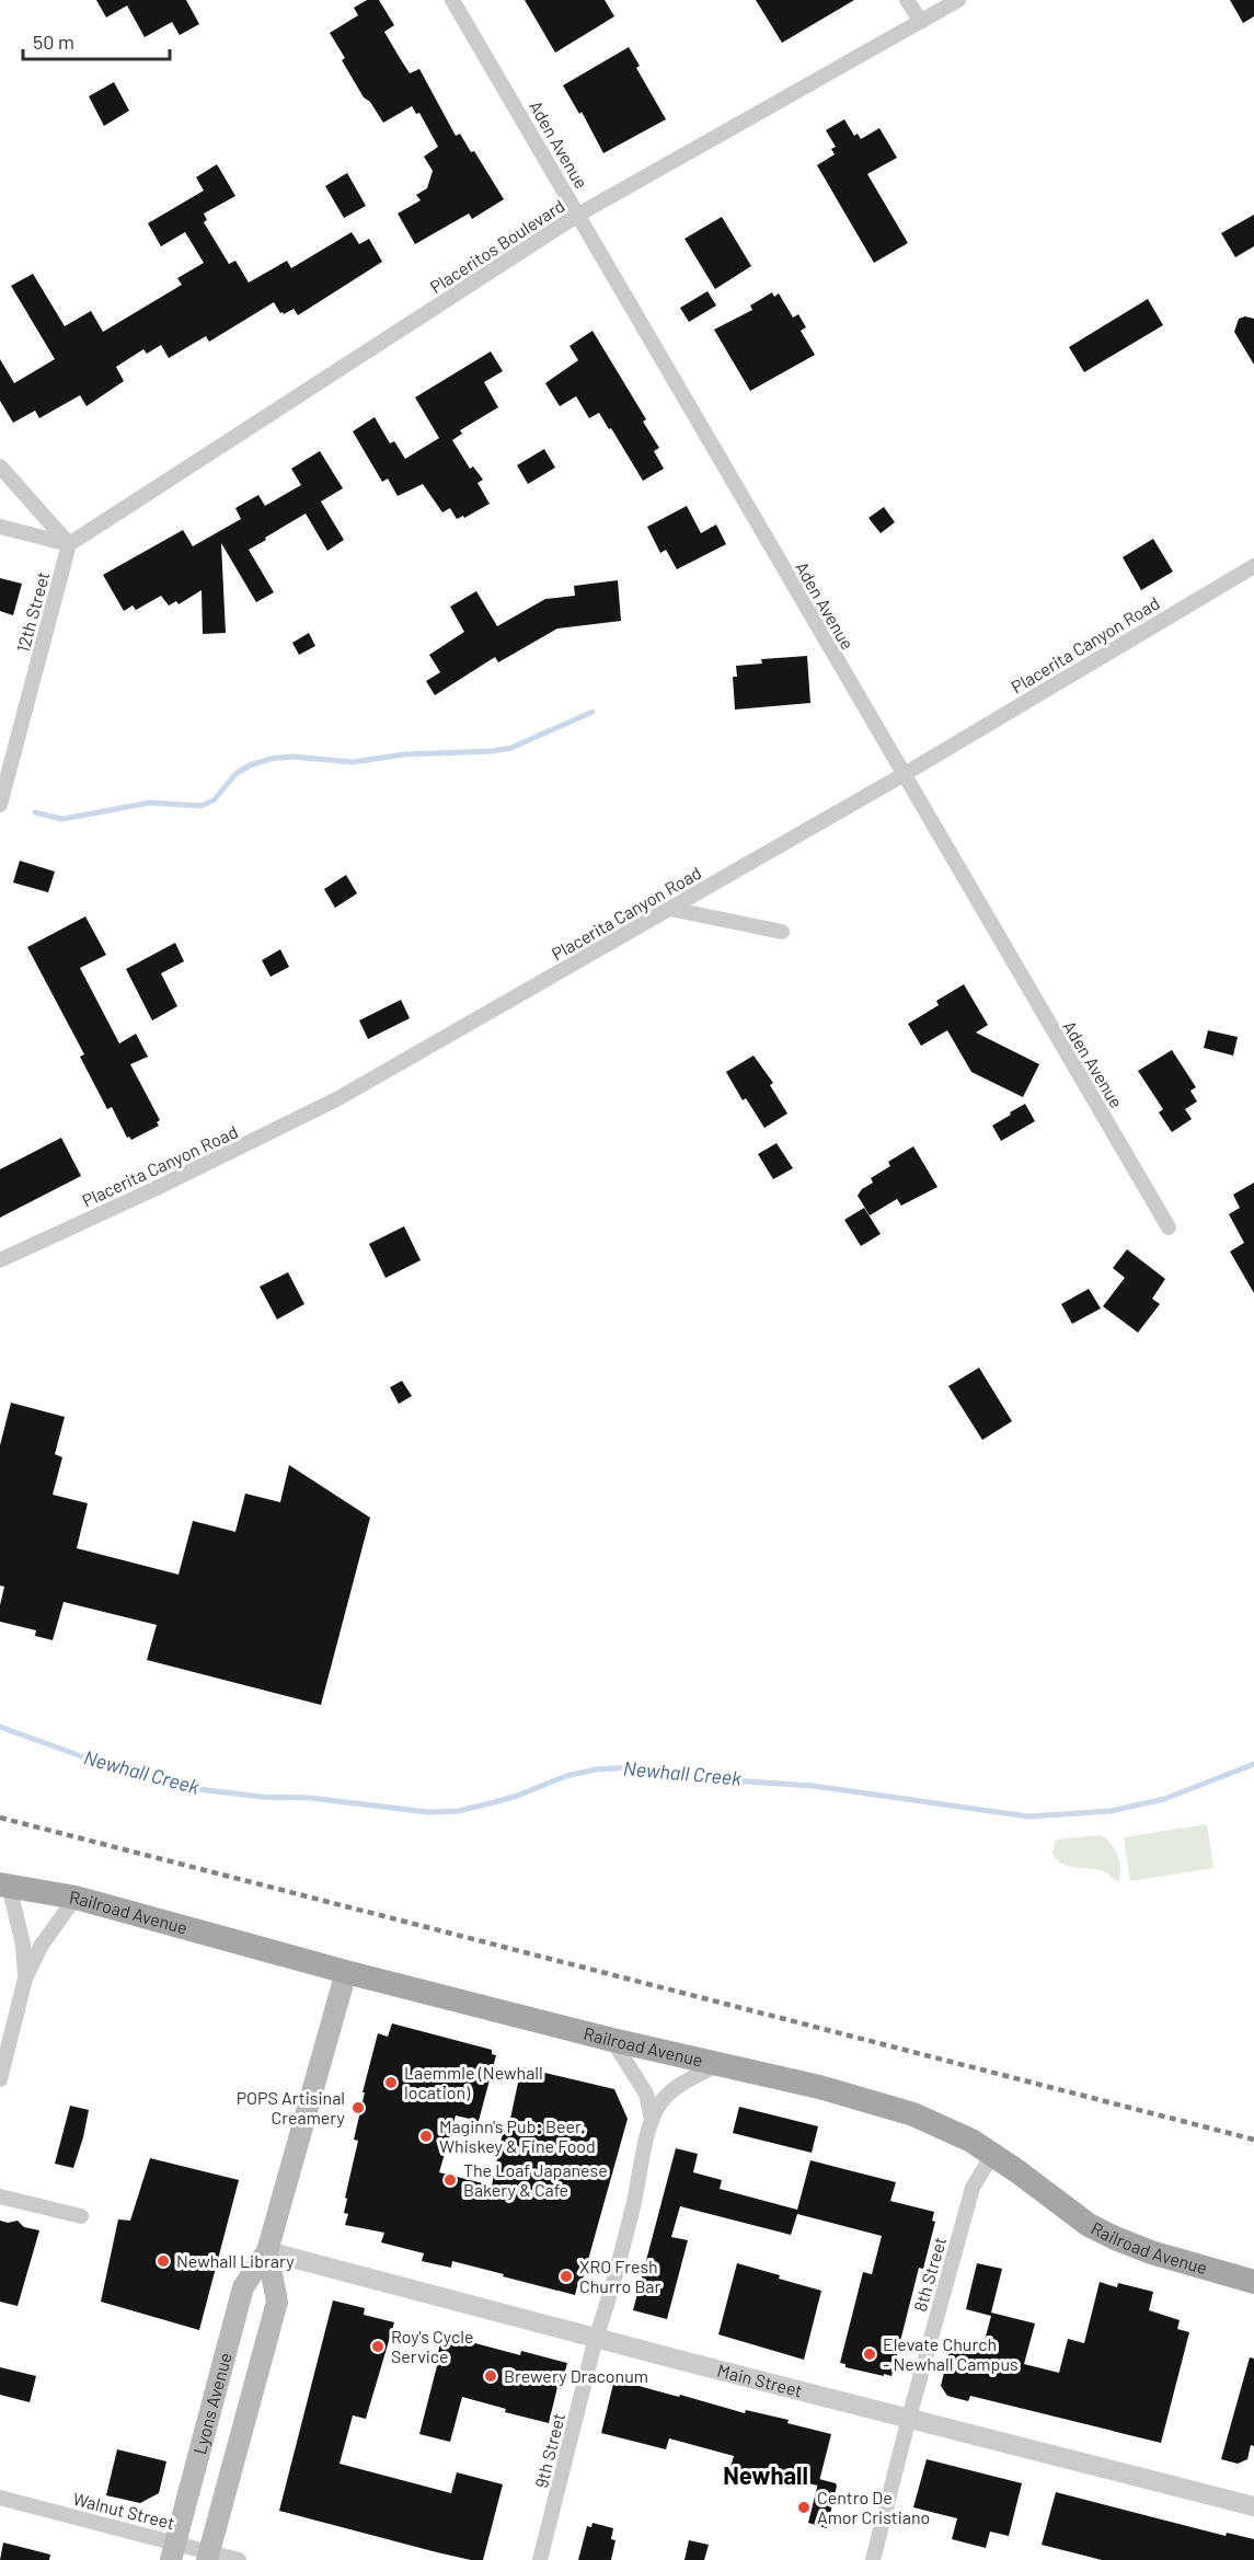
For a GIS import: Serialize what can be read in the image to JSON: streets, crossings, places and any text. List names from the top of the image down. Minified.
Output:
{"streets":{"main road":["Railroad Avenue","Lyons Avenue"],"street":["Aden Avenue","Placeritos Boulevard","12th Street","Placerita Canyon Road","8th Street","Main Street","9th Street","Walnut Street"]},"crossings":[["Aden Avenue","Placeritos Boulevard"],["Aden Avenue","Placerita Canyon Road"],["Placeritos Boulevard","12th Street"],["Railroad Avenue","8th Street"],["Railroad Avenue","Lyons Avenue"],["Railroad Avenue","9th Street"],["8th Street","Main Street"],["Main Street","Lyons Avenue"],["Main Street","9th Street"],["Lyons Avenue","Walnut Street"]],"districts":["Newhall"],"water":["Newhall Creek"],"places":["Laemmle (Newhall location)","POPS Artisinal Creamery","Maginn's Pub: Beer, Whiskey & Fine Food","The Loaf Japanese Bakery & Cafe","Newhall Library","XRO Fresh Churro Bar","Roy's Cycle Service","Elevate Church - Newhall Campus","Brewery Draconum","Centro De Amor Cristiano"],"scale_bar":"50 m"}
